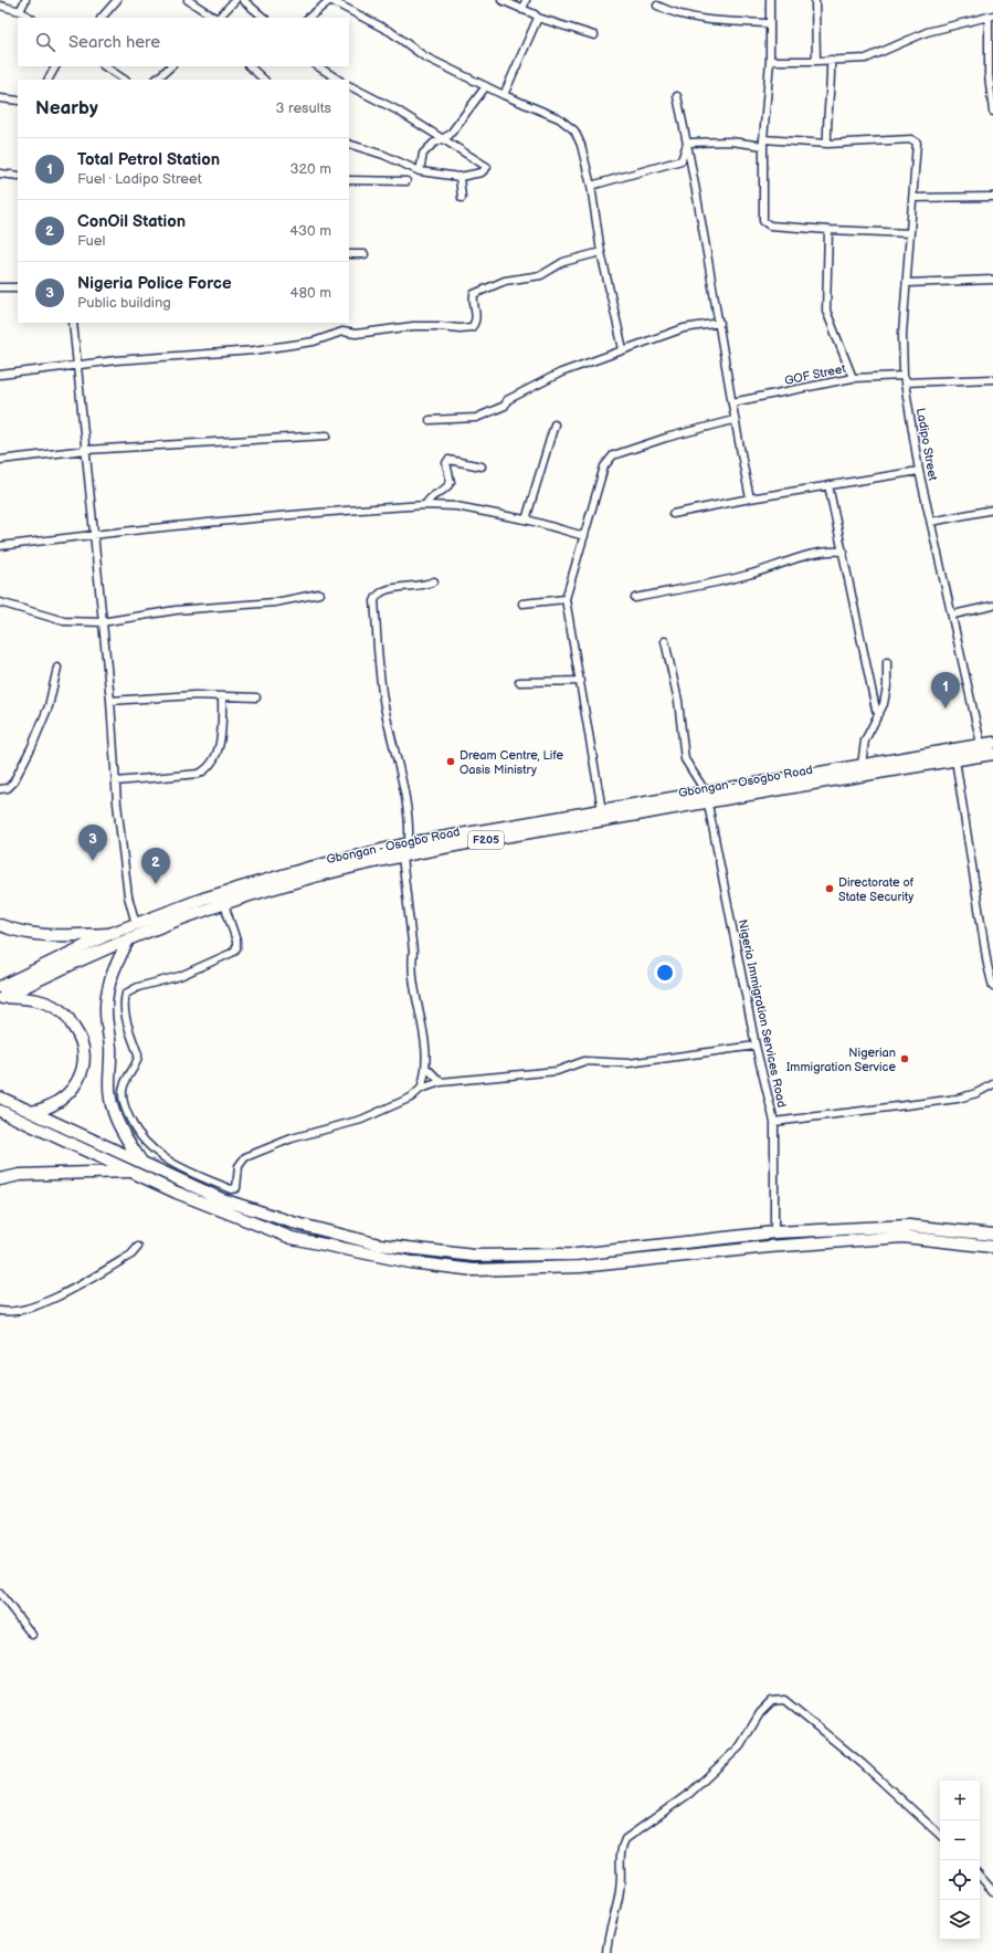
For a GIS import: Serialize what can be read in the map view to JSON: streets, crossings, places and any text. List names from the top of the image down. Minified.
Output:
{"streets":{"main road":["Gbongan - Osogbo Road","F205"],"street":["GOF Street","Ladipo Street","Nigeria Immigration Services Road"]},"crossings":[["GOF Street","Ladipo Street"],["Ladipo Street","Gbongan - Osogbo Road"],["Gbongan - Osogbo Road","Nigeria Immigration Services Road"]],"places":["Dream Centre, Life Oasis Ministry","Directorate of State Security","Nigerian Immigration Service"],"page":{"search":"Search here","heading":["Nearby","3 results"],"list":[{"mark":"1","name":"Total Petrol Station","note":"Fuel · Ladipo Street","value":"320 m"},{"mark":"2","name":"ConOil Station","note":"Fuel","value":"430 m"},{"mark":"3","name":"Nigeria Police Force","note":"Public building","value":"480 m"}],"pins":["1","3","2"],"map_buttons":["+","−"]}}
